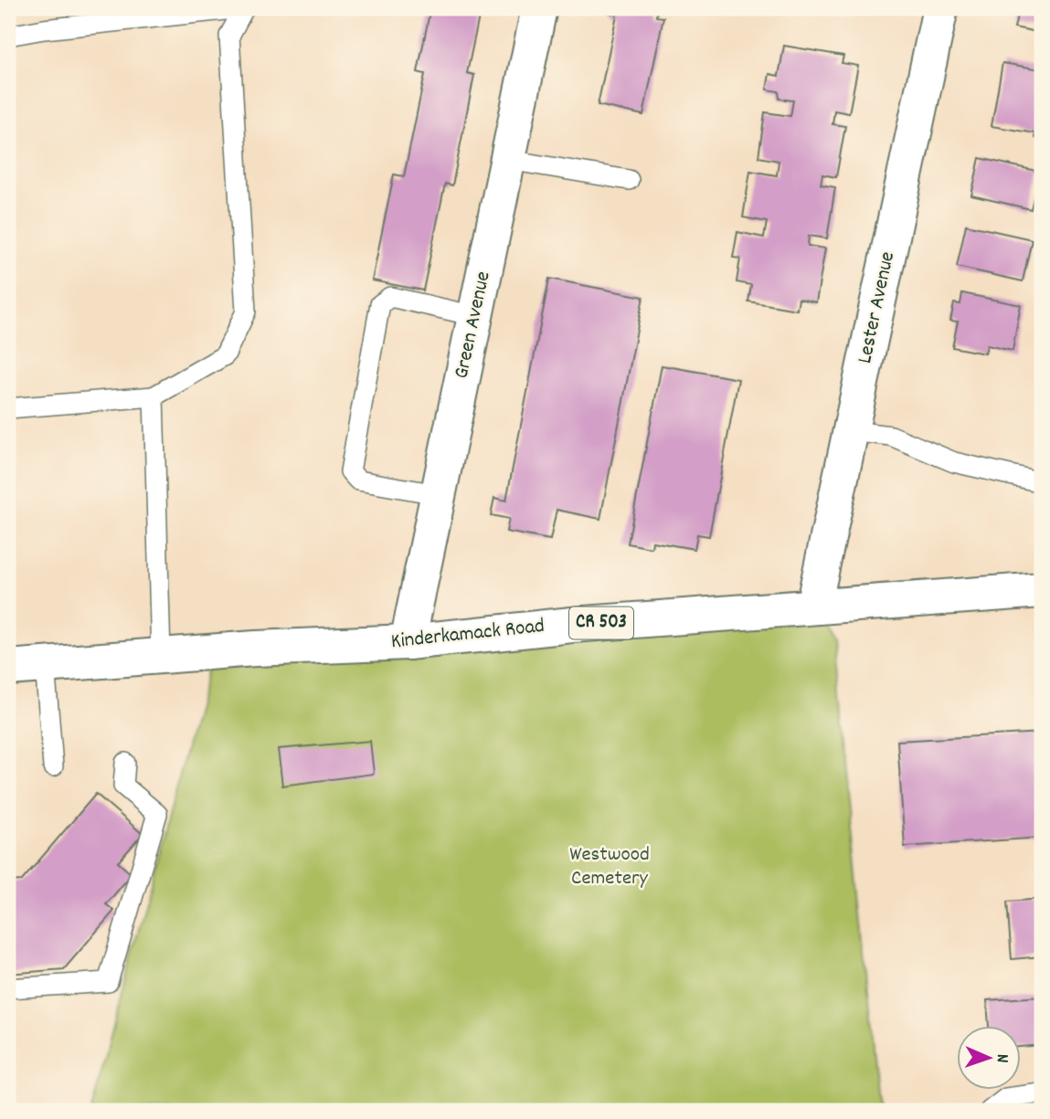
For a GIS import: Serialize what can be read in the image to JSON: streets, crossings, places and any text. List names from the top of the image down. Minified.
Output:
{"streets":{"street":["Lester Avenue","Green Avenue","CR 503","Kinderkamack Road"]},"crossings":[["Lester Avenue","Kinderkamack Road"],["Green Avenue","Kinderkamack Road"]],"parks":["Westwood Cemetery"],"north":"right"}
